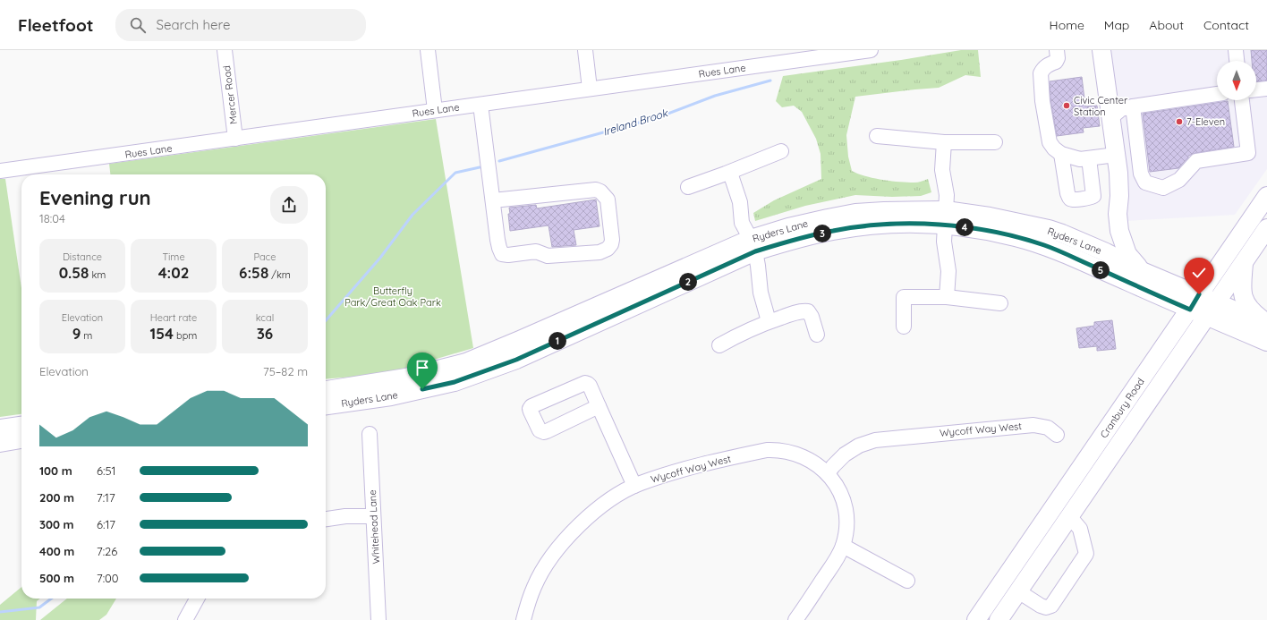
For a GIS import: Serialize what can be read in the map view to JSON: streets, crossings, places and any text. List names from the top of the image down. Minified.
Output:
{"streets":{"main road":["Ryders Lane","Cranbury Road"],"street":["Rues Lane","Mercer Road","Wycoff Way West","Whitehead Lane"]},"crossings":[["Rues Lane","Mercer Road"],["Ryders Lane","Cranbury Road"]],"water":["Ireland Brook"],"parks":["Butterfly Park/Great Oak Park"],"places":["Civic Center Station","7-Eleven"],"north":"bottom","page":{"header":"Fleetfoot","search":"Search here","nav":["Home","Map","About","Contact"],"heading":["Evening run","18:04"],"pins":["4","3","5","2","1"],"stats":[["Distance","0.58 km"],["Time","4:02"],["Pace","6:58 /km"],["Elevation","9 m"],["Heart rate","154 bpm"],["kcal","36"]],"chart":["Elevation","75–82 m"],"list":[{"name":"100 m","note":"6:51"},{"name":"200 m","note":"7:17"},{"name":"300 m","note":"6:17"},{"name":"400 m","note":"7:26"},{"name":"500 m","note":"7:00"}]}}
